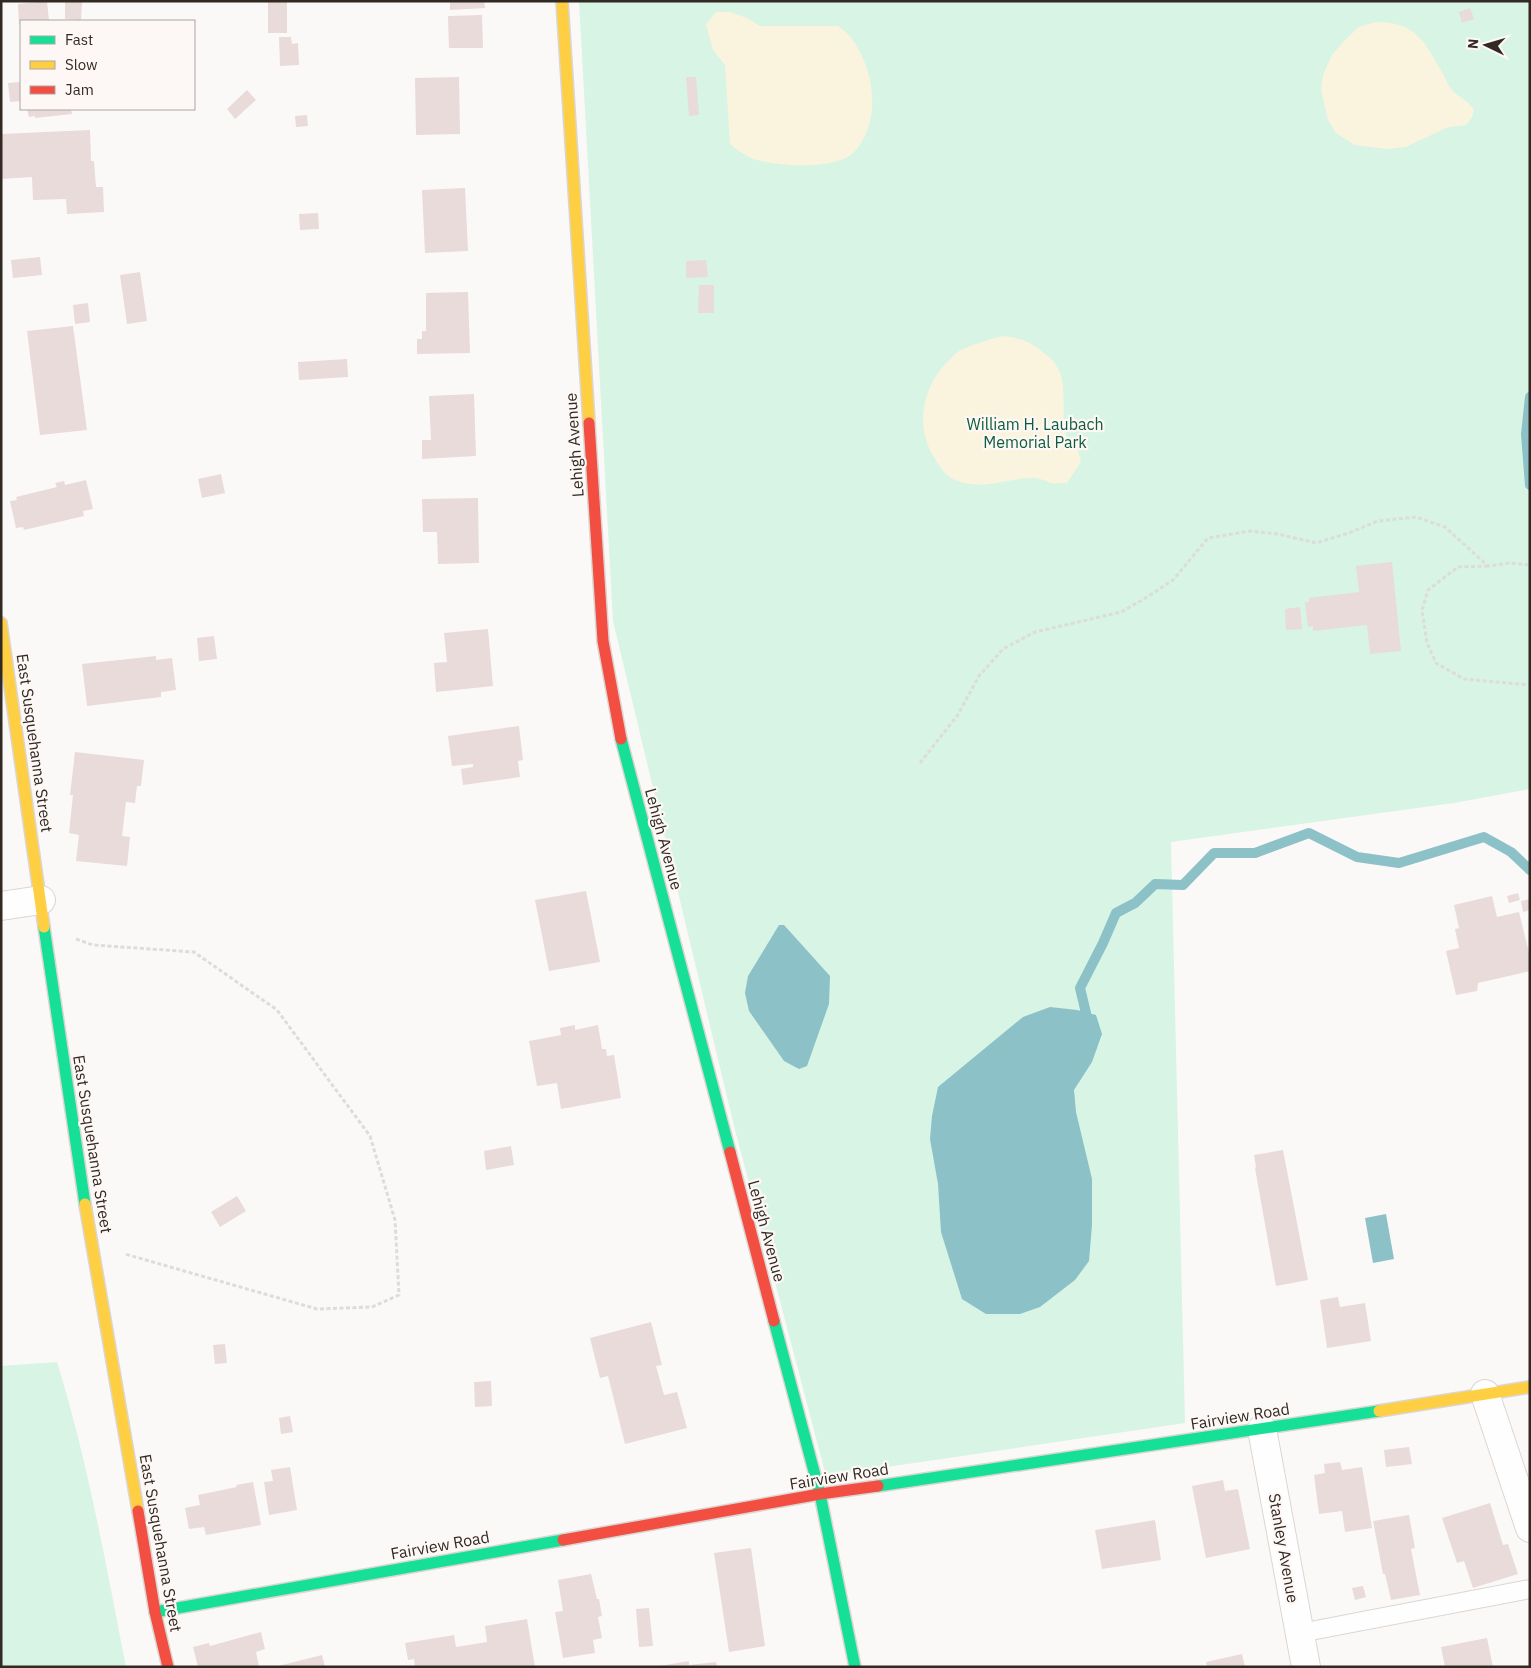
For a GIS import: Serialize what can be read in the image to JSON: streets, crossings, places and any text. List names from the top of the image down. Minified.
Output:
{"streets":{"street":["Lehigh Avenue","East Susquehanna Street","Fairview Road","Stanley Avenue"]},"crossings":[["Lehigh Avenue","Fairview Road"],["East Susquehanna Street","Fairview Road"],["Fairview Road","Stanley Avenue"]],"parks":["William H. Laubach Memorial Park"],"legend":["Fast","Slow","Jam"],"north":"left"}
